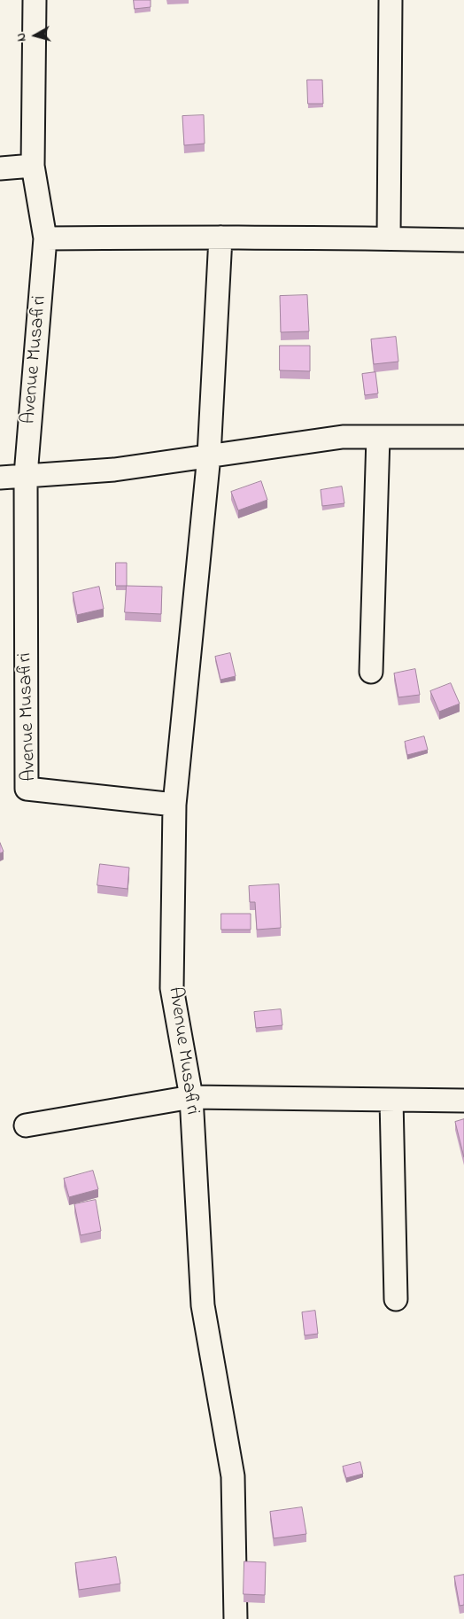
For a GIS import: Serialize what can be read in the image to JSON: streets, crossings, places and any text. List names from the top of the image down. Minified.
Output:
{"streets":{"street":["Avenue Musafiri"]},"north":"left"}
